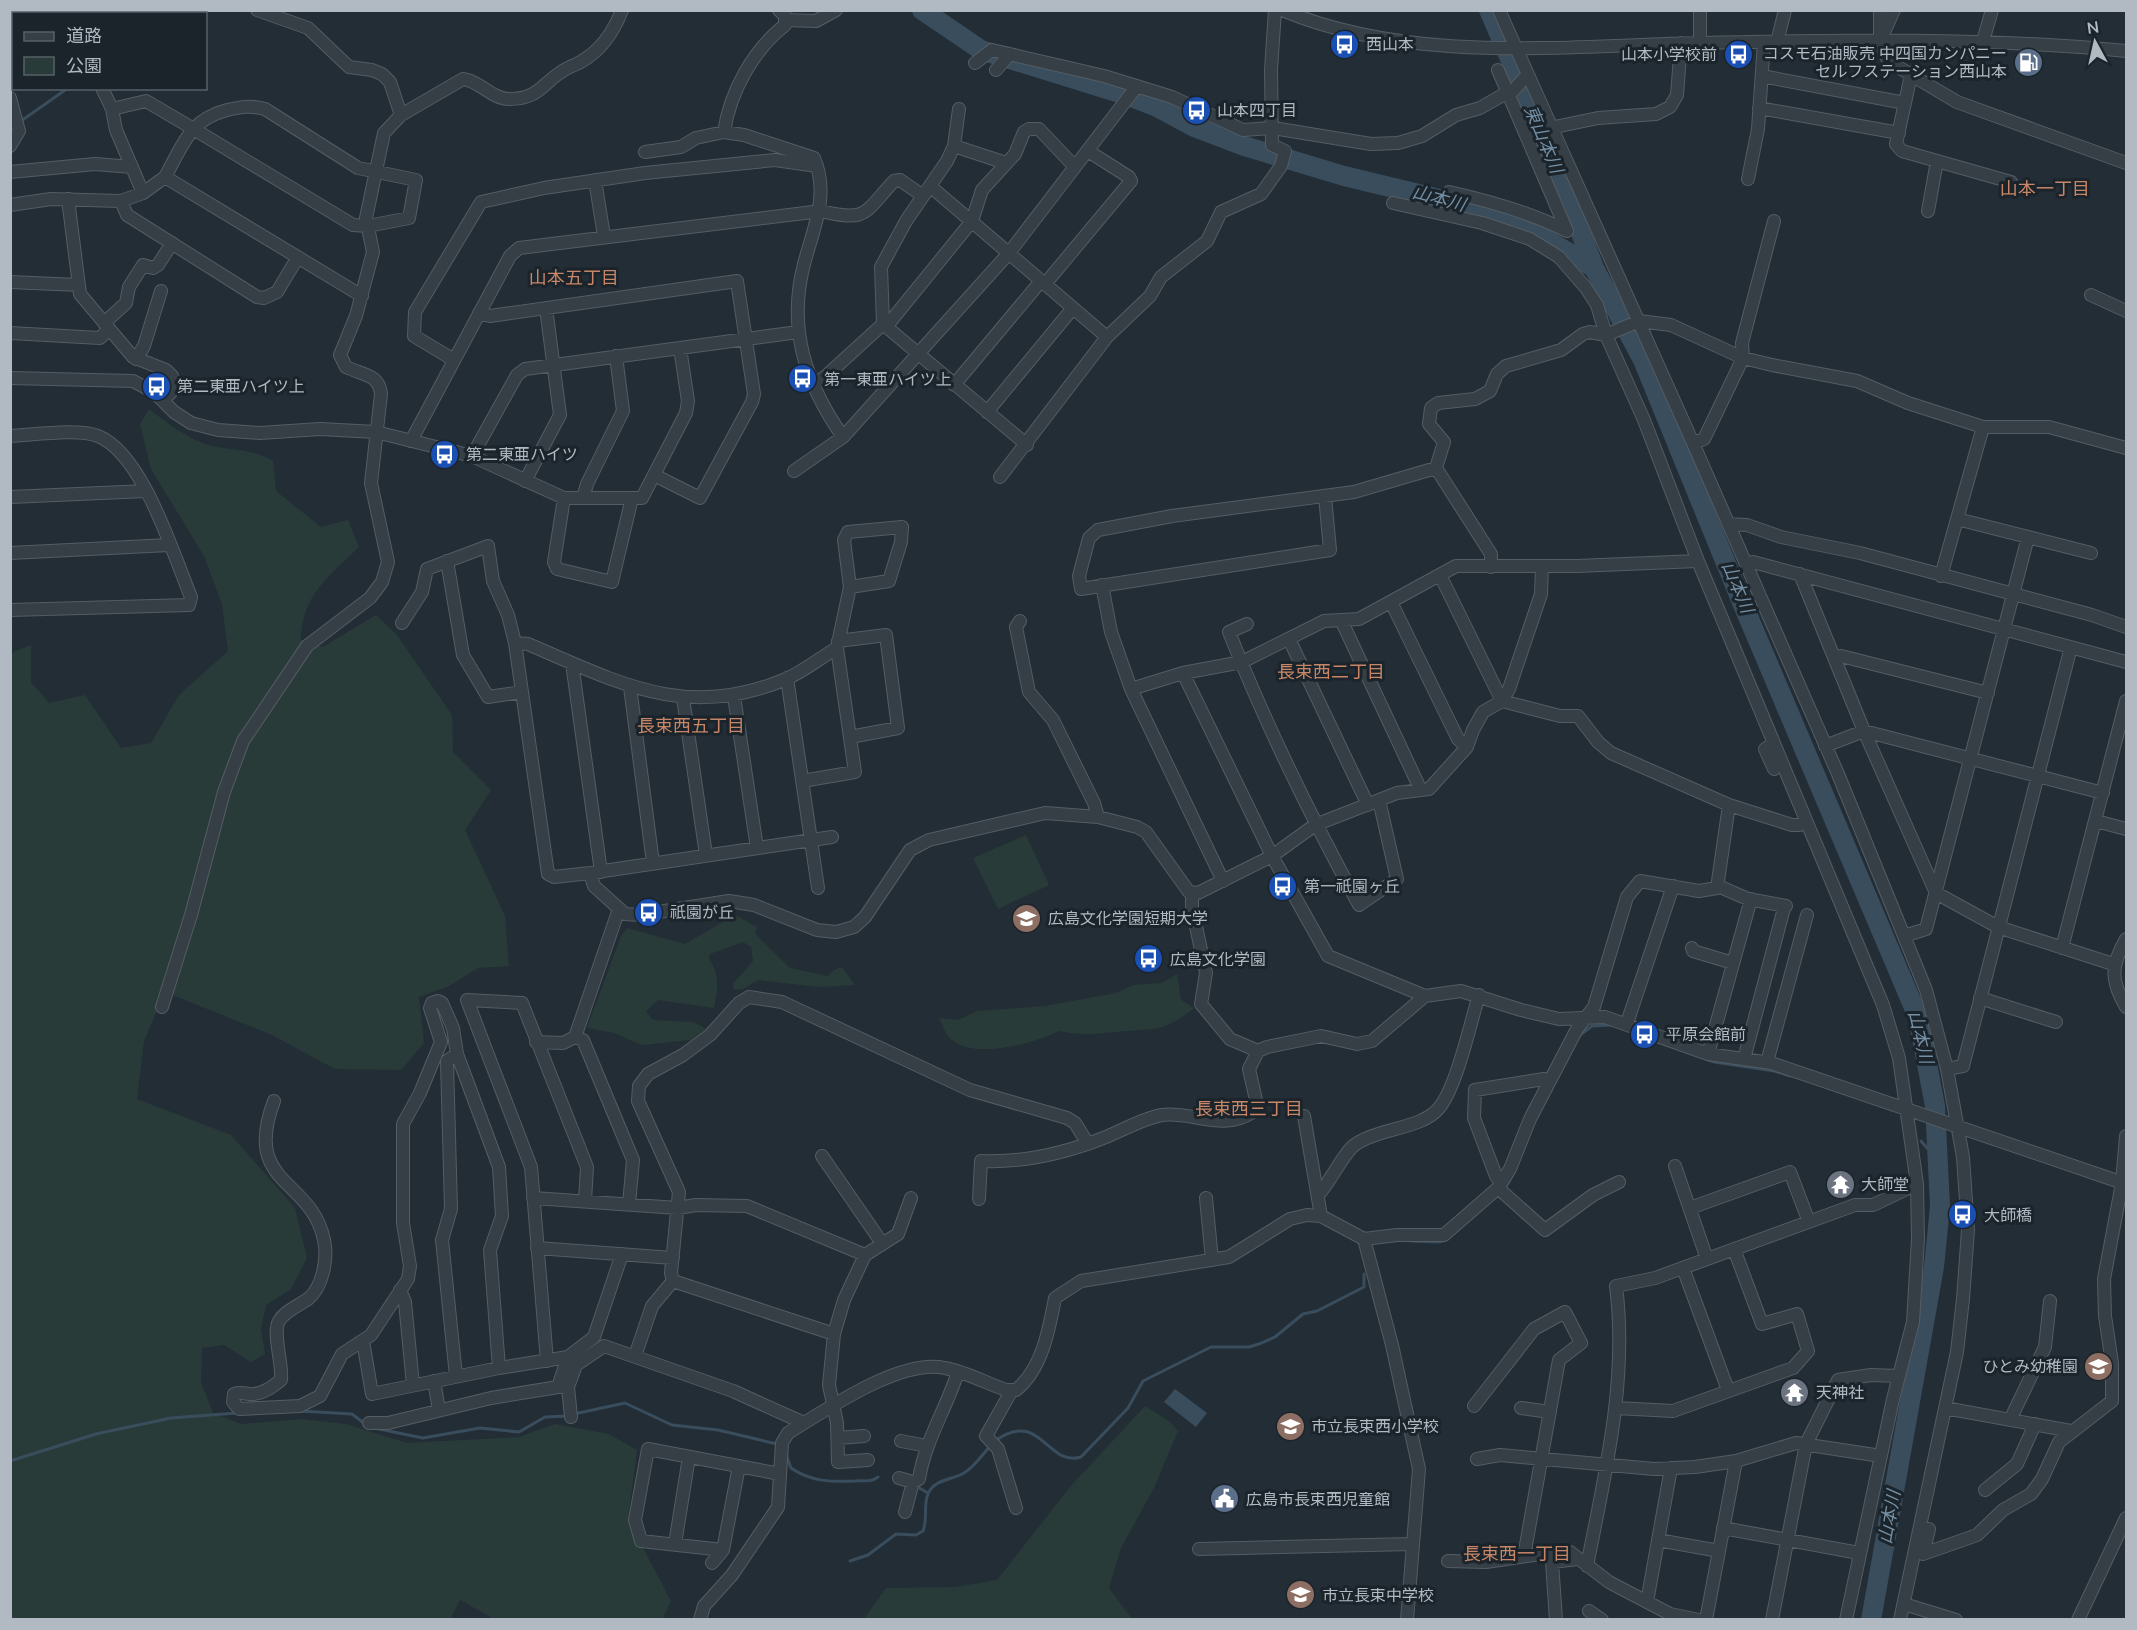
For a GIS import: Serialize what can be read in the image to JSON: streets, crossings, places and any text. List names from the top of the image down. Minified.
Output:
{"districts":["山本一丁目","山本五丁目","長束西二丁目","長束西五丁目","長束西三丁目","長束西一丁目"],"water":["東山本川","山本川"],"places":{"bus stop":["西山本","山本小学校前","山本四丁目","第一東亜ハイツ上","第二東亜ハイツ上","第二東亜ハイツ","第一祇園ヶ丘","祇園が丘","広島文化学園","平原会館前","大師橋"],"fuel station":["コスモ石油販売 中四国カンパニー セルフステーション西山本"],"school or university":["広島文化学園短期大学","ひとみ幼稚園","市立長束西小学校","市立長束中学校"],"temple":["大師堂","天神社"],"public building":["広島市長束西児童館"]},"legend":["道路","公園"],"north":"top"}
